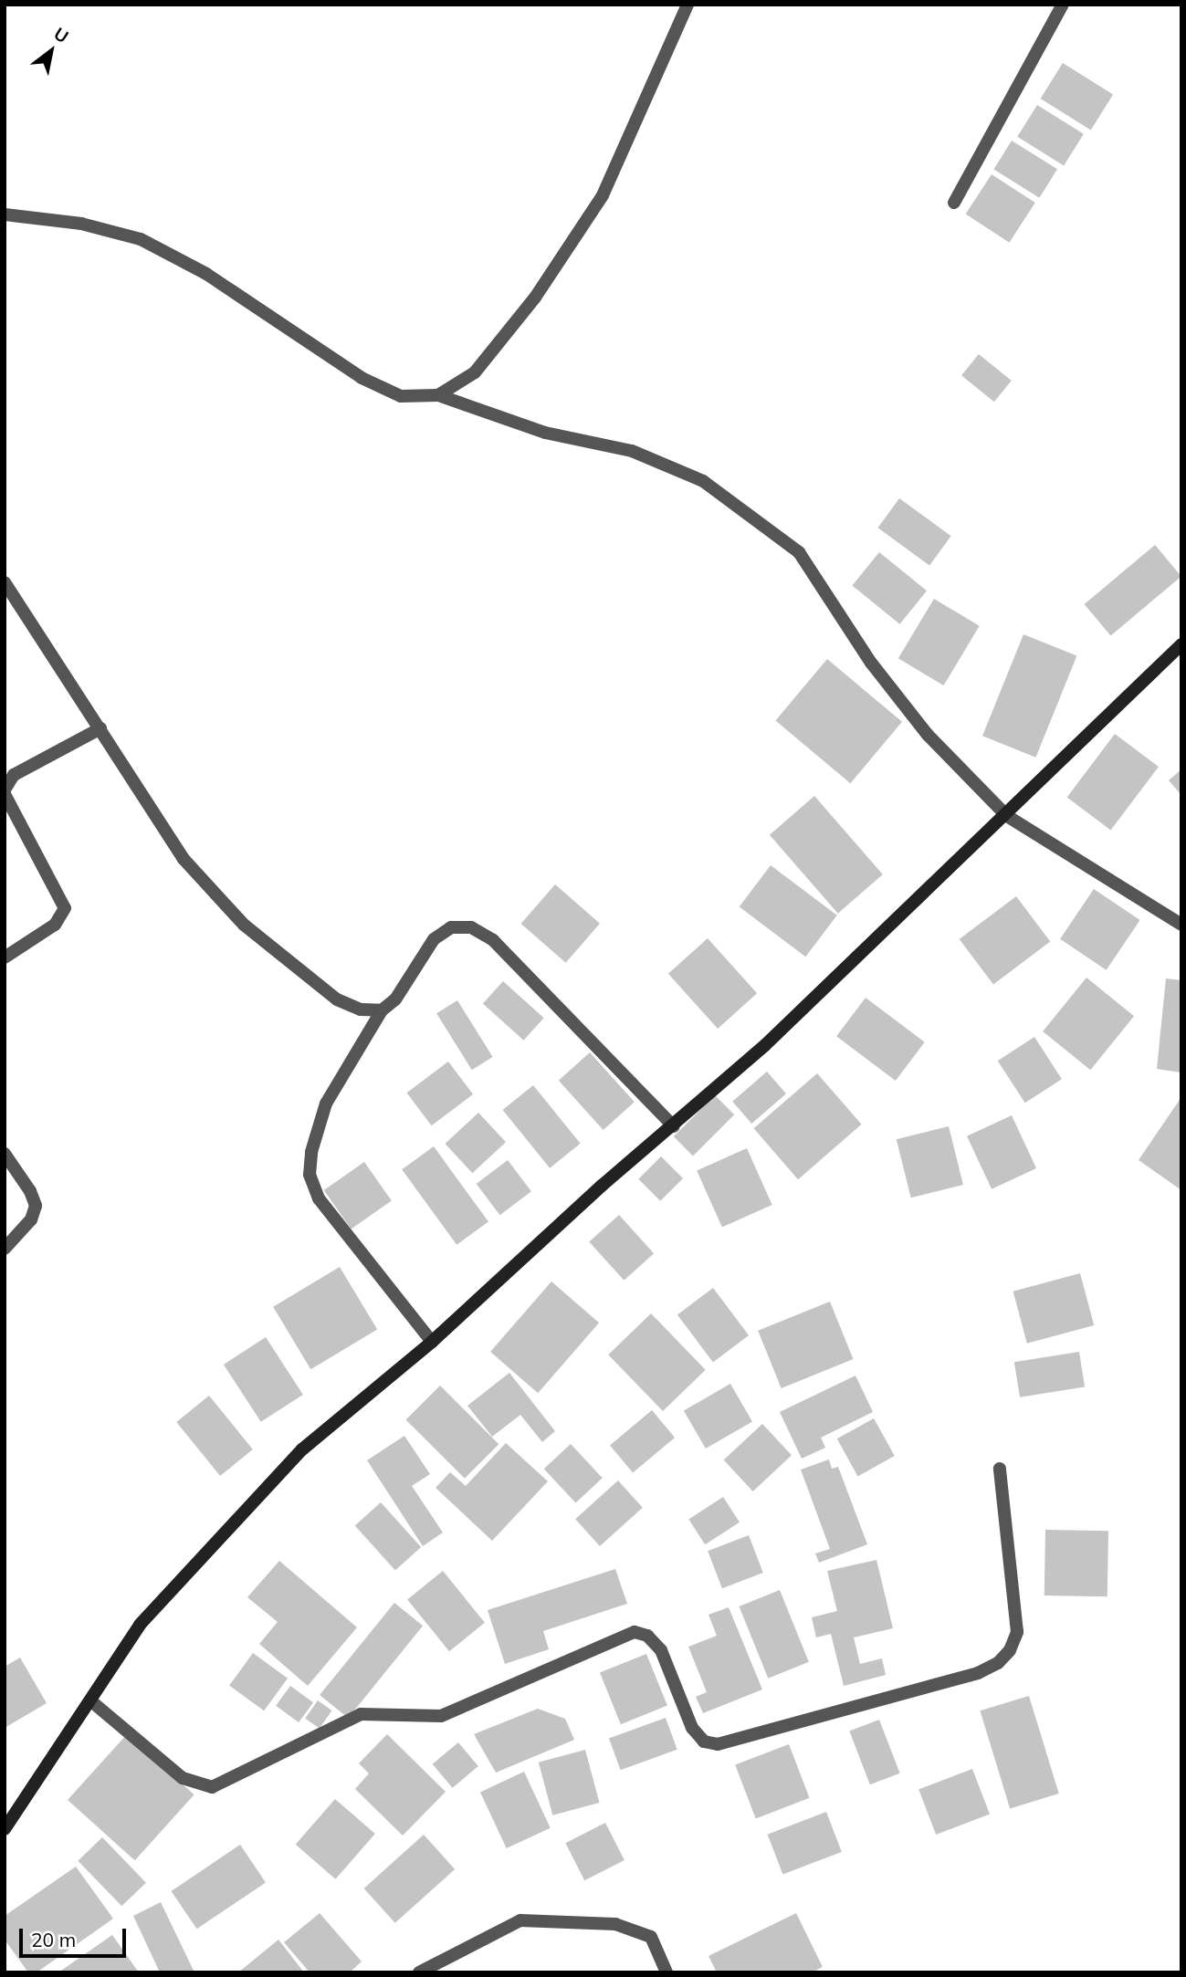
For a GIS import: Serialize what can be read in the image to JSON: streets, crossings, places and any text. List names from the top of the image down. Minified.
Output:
{"scale_bar":"20 m","north":"top right"}
